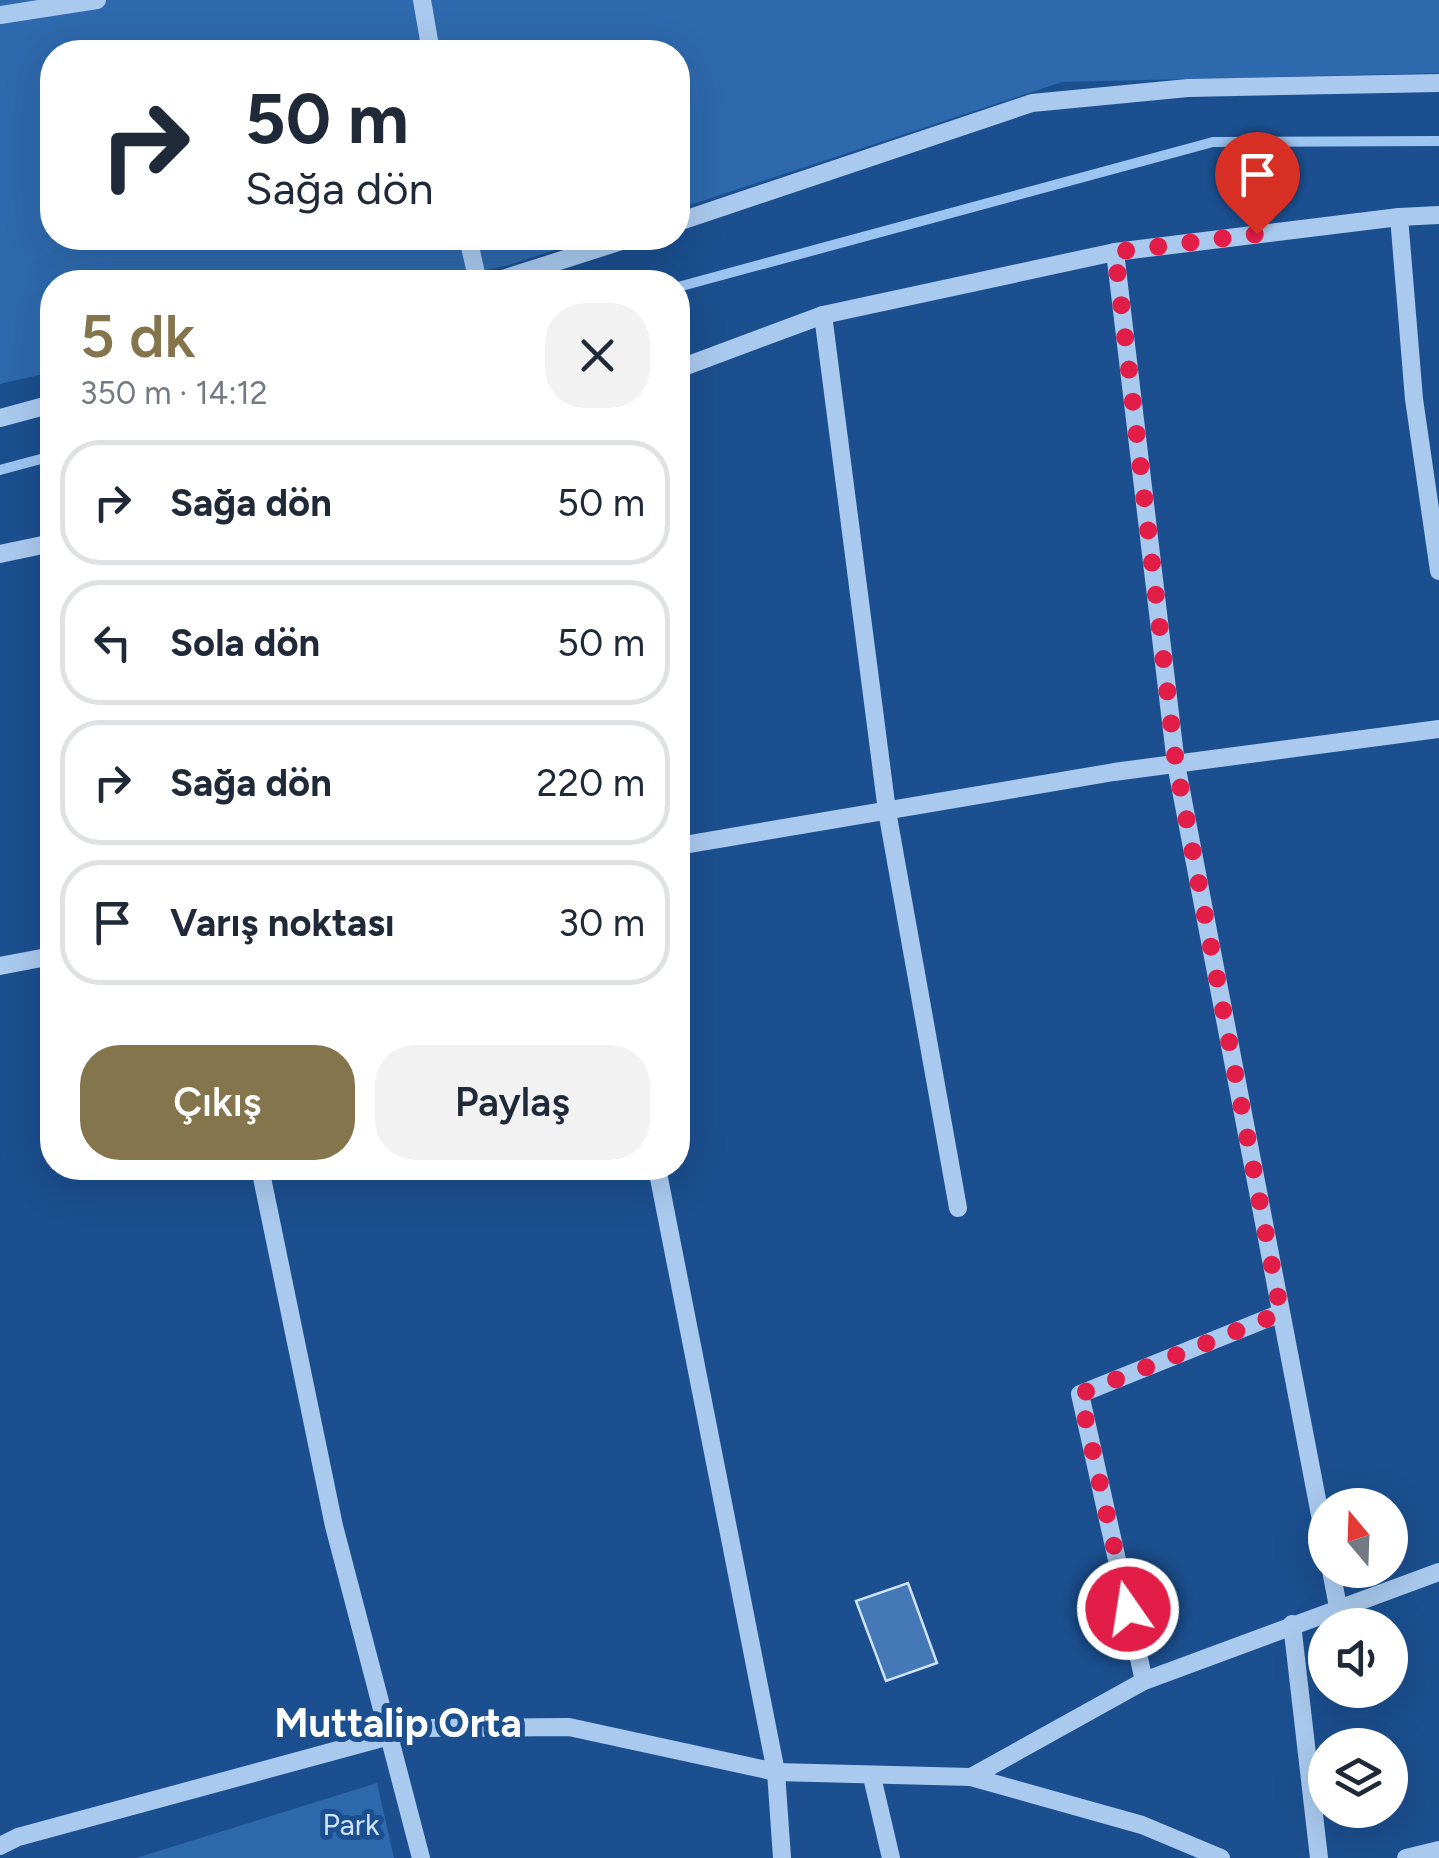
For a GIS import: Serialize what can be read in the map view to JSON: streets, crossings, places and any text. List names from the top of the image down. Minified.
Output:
{"districts":["Muttalip Orta"],"parks":["Park"],"north":"top","page":{"turn":["50 m","Sağa dön"],"heading":["5 dk","350 m · 14:12"],"list":[{"name":"Sağa dön","value":"50 m"},{"name":"Sola dön","value":"50 m"},{"name":"Sağa dön","value":"220 m"},{"name":"Varış noktası","value":"30 m"}],"buttons":["Çıkış","Paylaş"]}}
